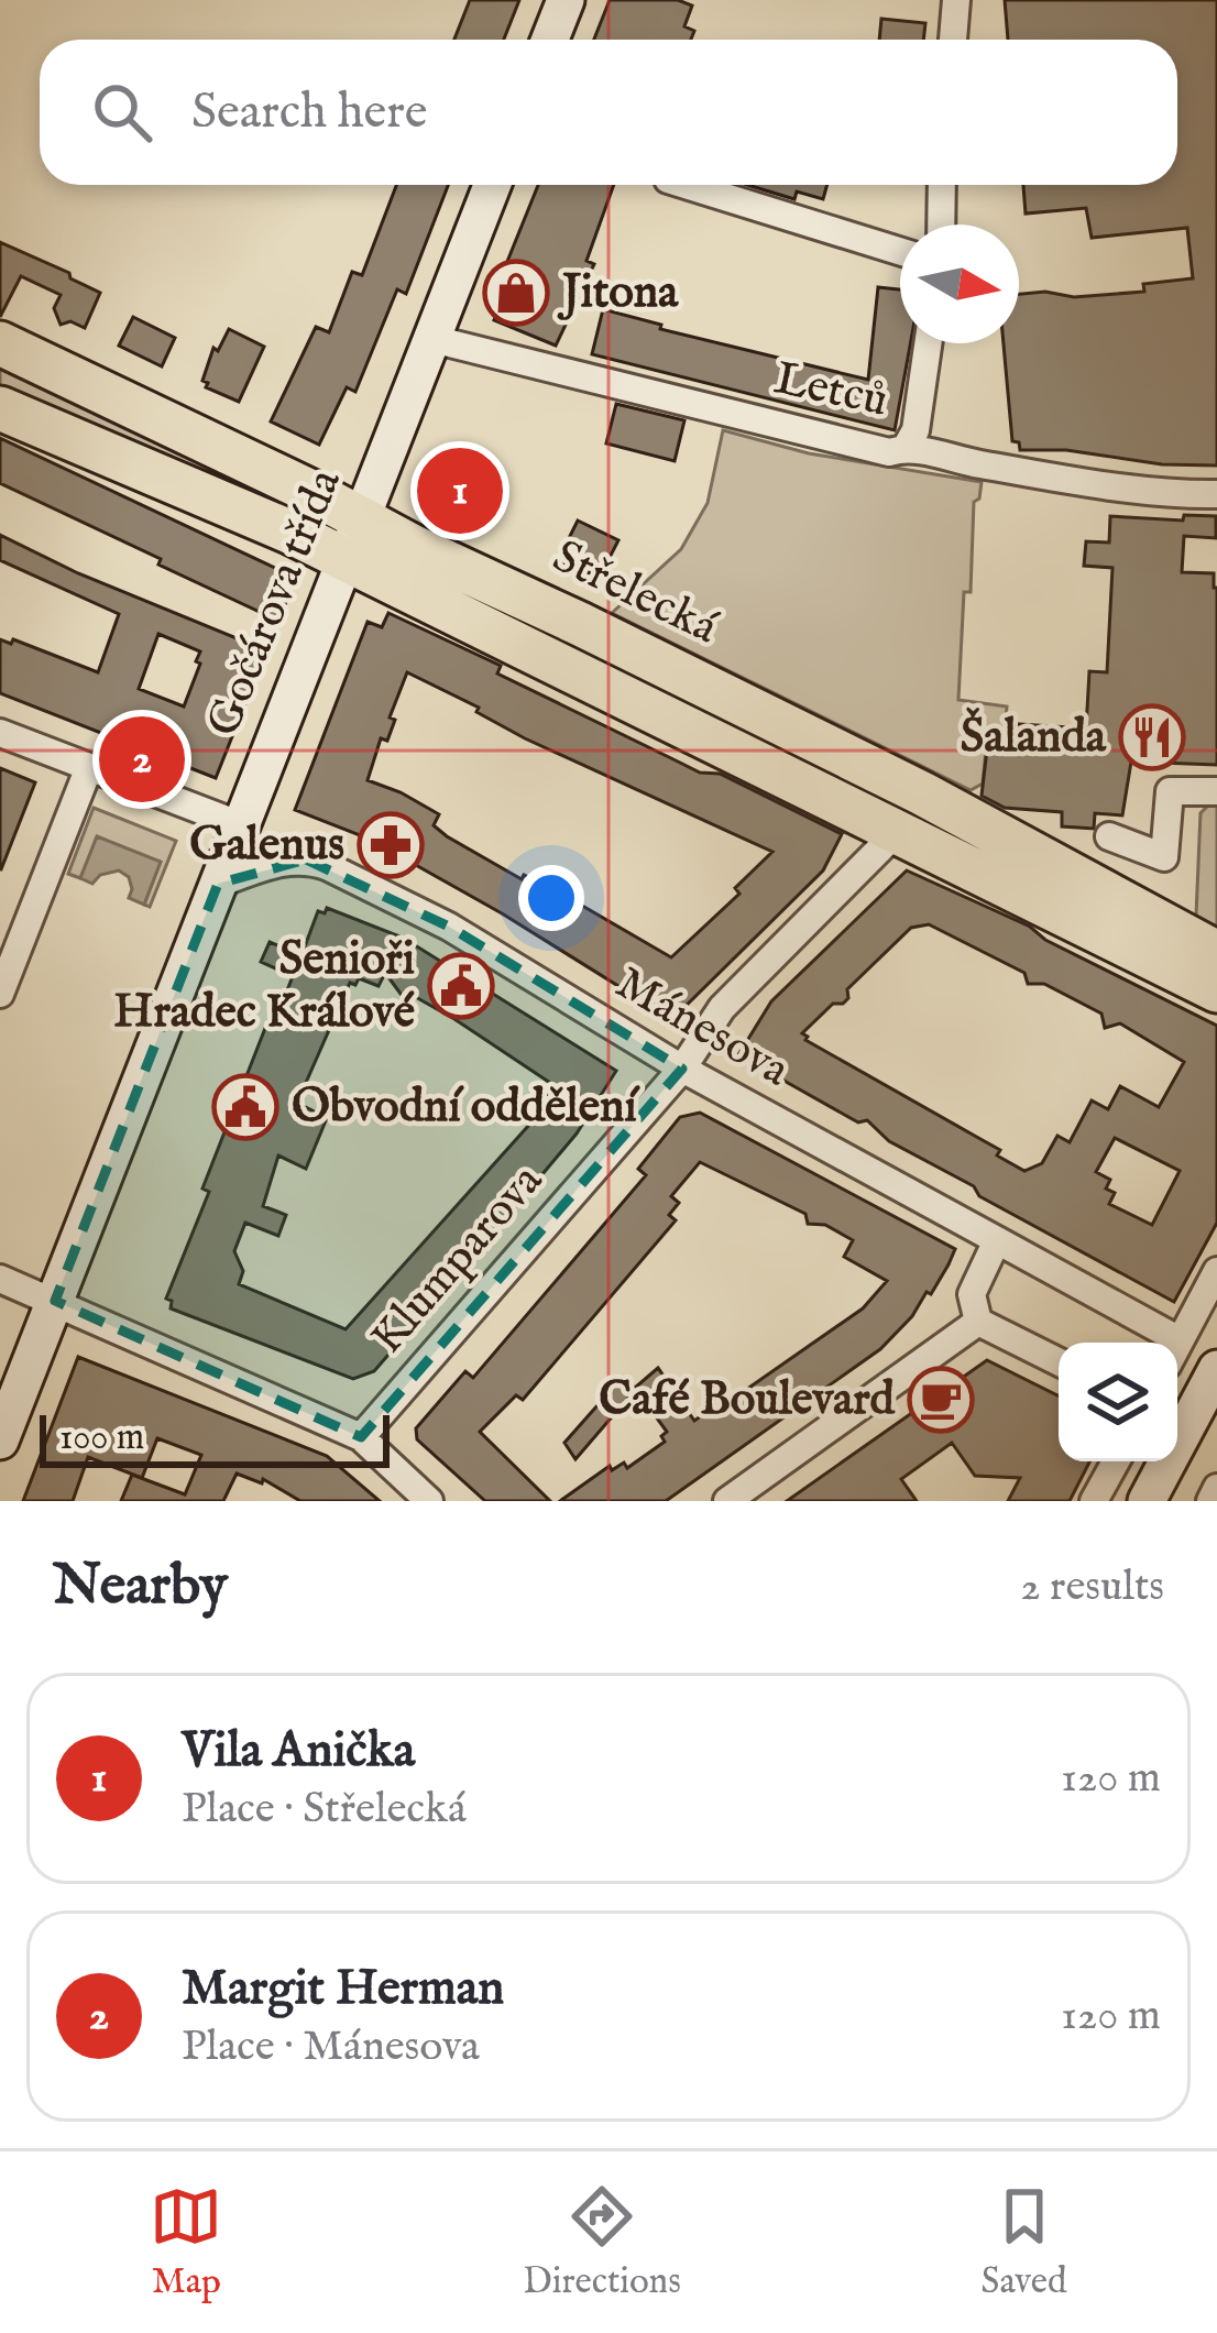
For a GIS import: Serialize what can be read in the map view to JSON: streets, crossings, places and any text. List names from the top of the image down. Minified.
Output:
{"streets":{"main road":["Střelecká"],"street":["Letců","Gočárova třída","Mánesova","Klumparova"]},"crossings":[["Letců","Gočárova třída"],["Střelecká","Gočárova třída"],["Gočárova třída","Mánesova"],["Mánesova","Klumparova"]],"places":{"shop":["Jitona"],"restaurant":["Šalanda"],"pharmacy":["Galenus"],"public building":["Senioři Hradec Králové","Obvodní oddělení"],"cafe":["Café Boulevard"]},"scale_bar":"100 m","north":"right","page":{"search":"Search here","pins":["1","2"],"scale":"100 m","heading":["Nearby","2 results"],"list":[{"mark":"1","name":"Vila Anička","note":"Place · Střelecká","value":"120 m"},{"mark":"2","name":"Margit Herman","note":"Place · Mánesova","value":"120 m"}],"nav":["Map","Directions","Saved"]}}
